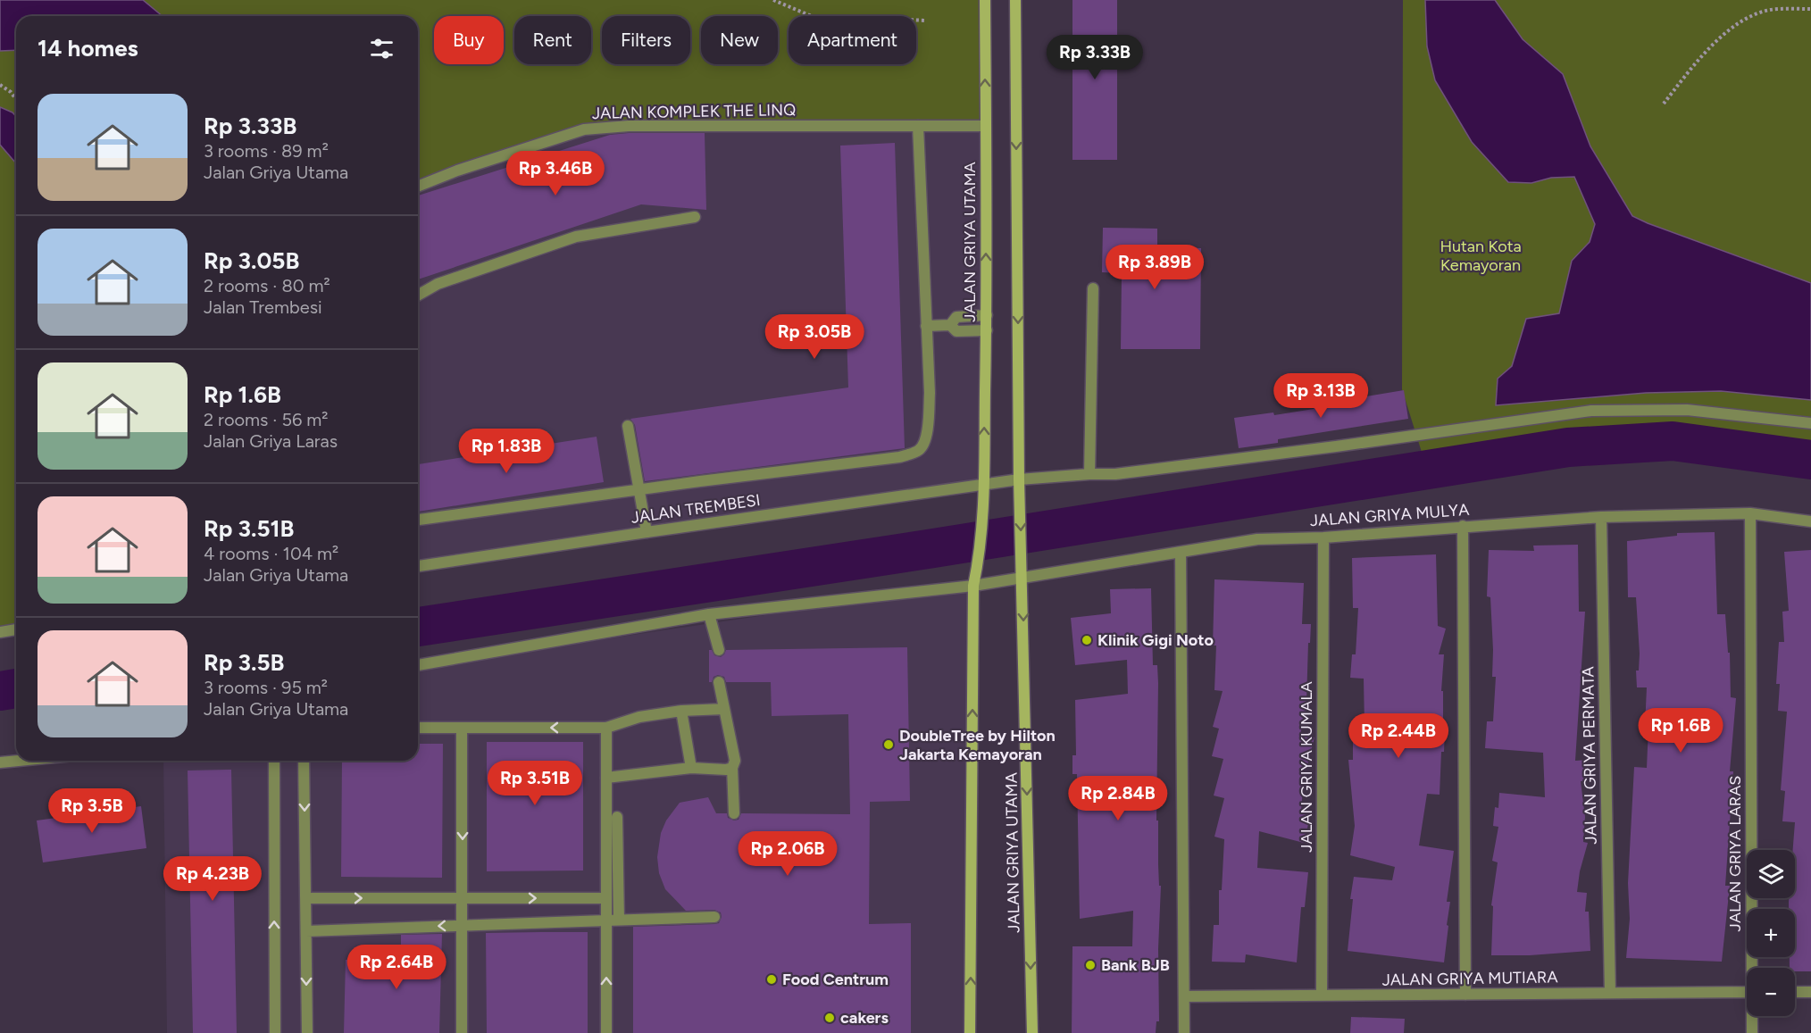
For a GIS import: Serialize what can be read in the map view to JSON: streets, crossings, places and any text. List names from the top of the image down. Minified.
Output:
{"streets":{"main road":["JALAN GRIYA UTAMA"],"street":["JALAN KOMPLEK THE LINQ","JALAN TREMBESI","JALAN GRIYA MULYA","JALAN GRIYA PERMATA","JALAN GRIYA KUMALA","JALAN GRIYA LARAS","JALAN GRIYA MUTIARA"]},"crossings":[["JALAN KOMPLEK THE LINQ","JALAN GRIYA UTAMA"],["JALAN GRIYA UTAMA","JALAN TREMBESI"],["JALAN GRIYA UTAMA","JALAN GRIYA MULYA"],["JALAN GRIYA MULYA","JALAN GRIYA PERMATA"],["JALAN GRIYA MULYA","JALAN GRIYA KUMALA"],["JALAN GRIYA MULYA","JALAN GRIYA LARAS"],["JALAN GRIYA PERMATA","JALAN GRIYA MUTIARA"],["JALAN GRIYA KUMALA","JALAN GRIYA MUTIARA"]],"parks":["Hutan Kota Kemayoran"],"places":["Klinik Gigi Noto","DoubleTree by Hilton Jakarta Kemayoran","Bank BJB","Food Centrum","cakers"],"page":{"chip":["Buy","Rent","Filters","New","Apartment"],"heading":"14 homes","price":["Rp 3.33B","Rp 3.46B","Rp 3.89B","Rp 3.05B","Rp 3.13B","Rp 1.83B","Rp 1.6B","Rp 2.44B","Rp 3.51B","Rp 2.84B","Rp 3.5B","Rp 2.06B","Rp 4.23B","Rp 2.64B"],"list":[{"name":"Rp 3.33B","note":"3 rooms · 89 m² · Jalan Griya Utama"},{"name":"Rp 3.05B","note":"2 rooms · 80 m² · Jalan Trembesi"},{"name":"Rp 1.6B","note":"2 rooms · 56 m² · Jalan Griya Laras"},{"name":"Rp 3.51B","note":"4 rooms · 104 m² · Jalan Griya Utama"},{"name":"Rp 3.5B","note":"3 rooms · 95 m² · Jalan Griya Utama"}],"map_buttons":["+","−"]}}
